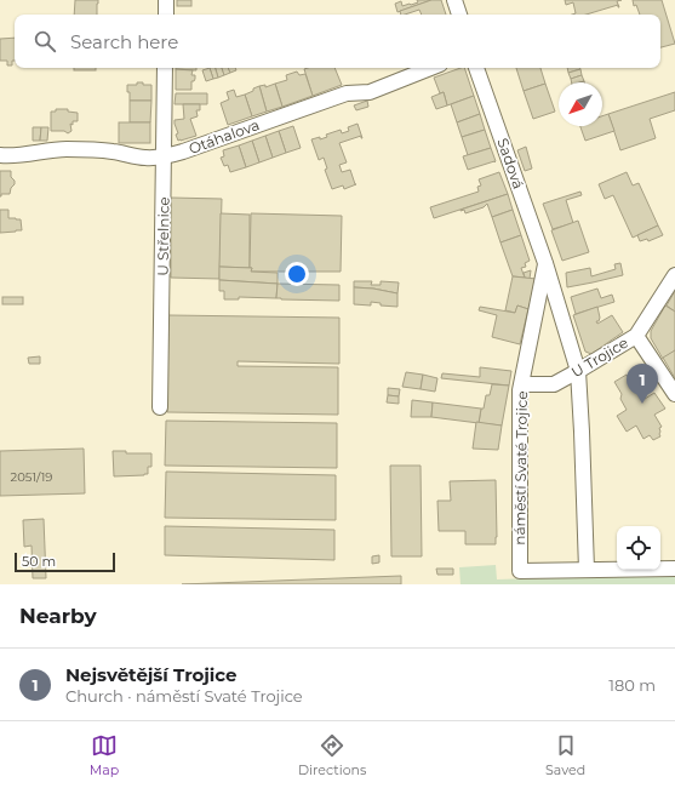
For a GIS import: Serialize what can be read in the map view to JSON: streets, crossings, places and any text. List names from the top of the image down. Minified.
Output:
{"streets":{"street":["Otáhalova","Sadová","U Střelnice","U Trojice","náměstí Svaté Trojice"]},"crossings":[["Otáhalova","U Střelnice"],["Sadová","náměstí Svaté Trojice"],["U Trojice","náměstí Svaté Trojice"]],"house_numbers":["2051/19"],"scale_bar":"50 m","north":"bottom left","page":{"search":"Search here","pins":"1","scale":"50 m","heading":"Nearby","list":[{"mark":"1","name":"Nejsvětější Trojice","note":"Church · náměstí Svaté Trojice","value":"180 m"}],"nav":["Map","Directions","Saved"]}}
